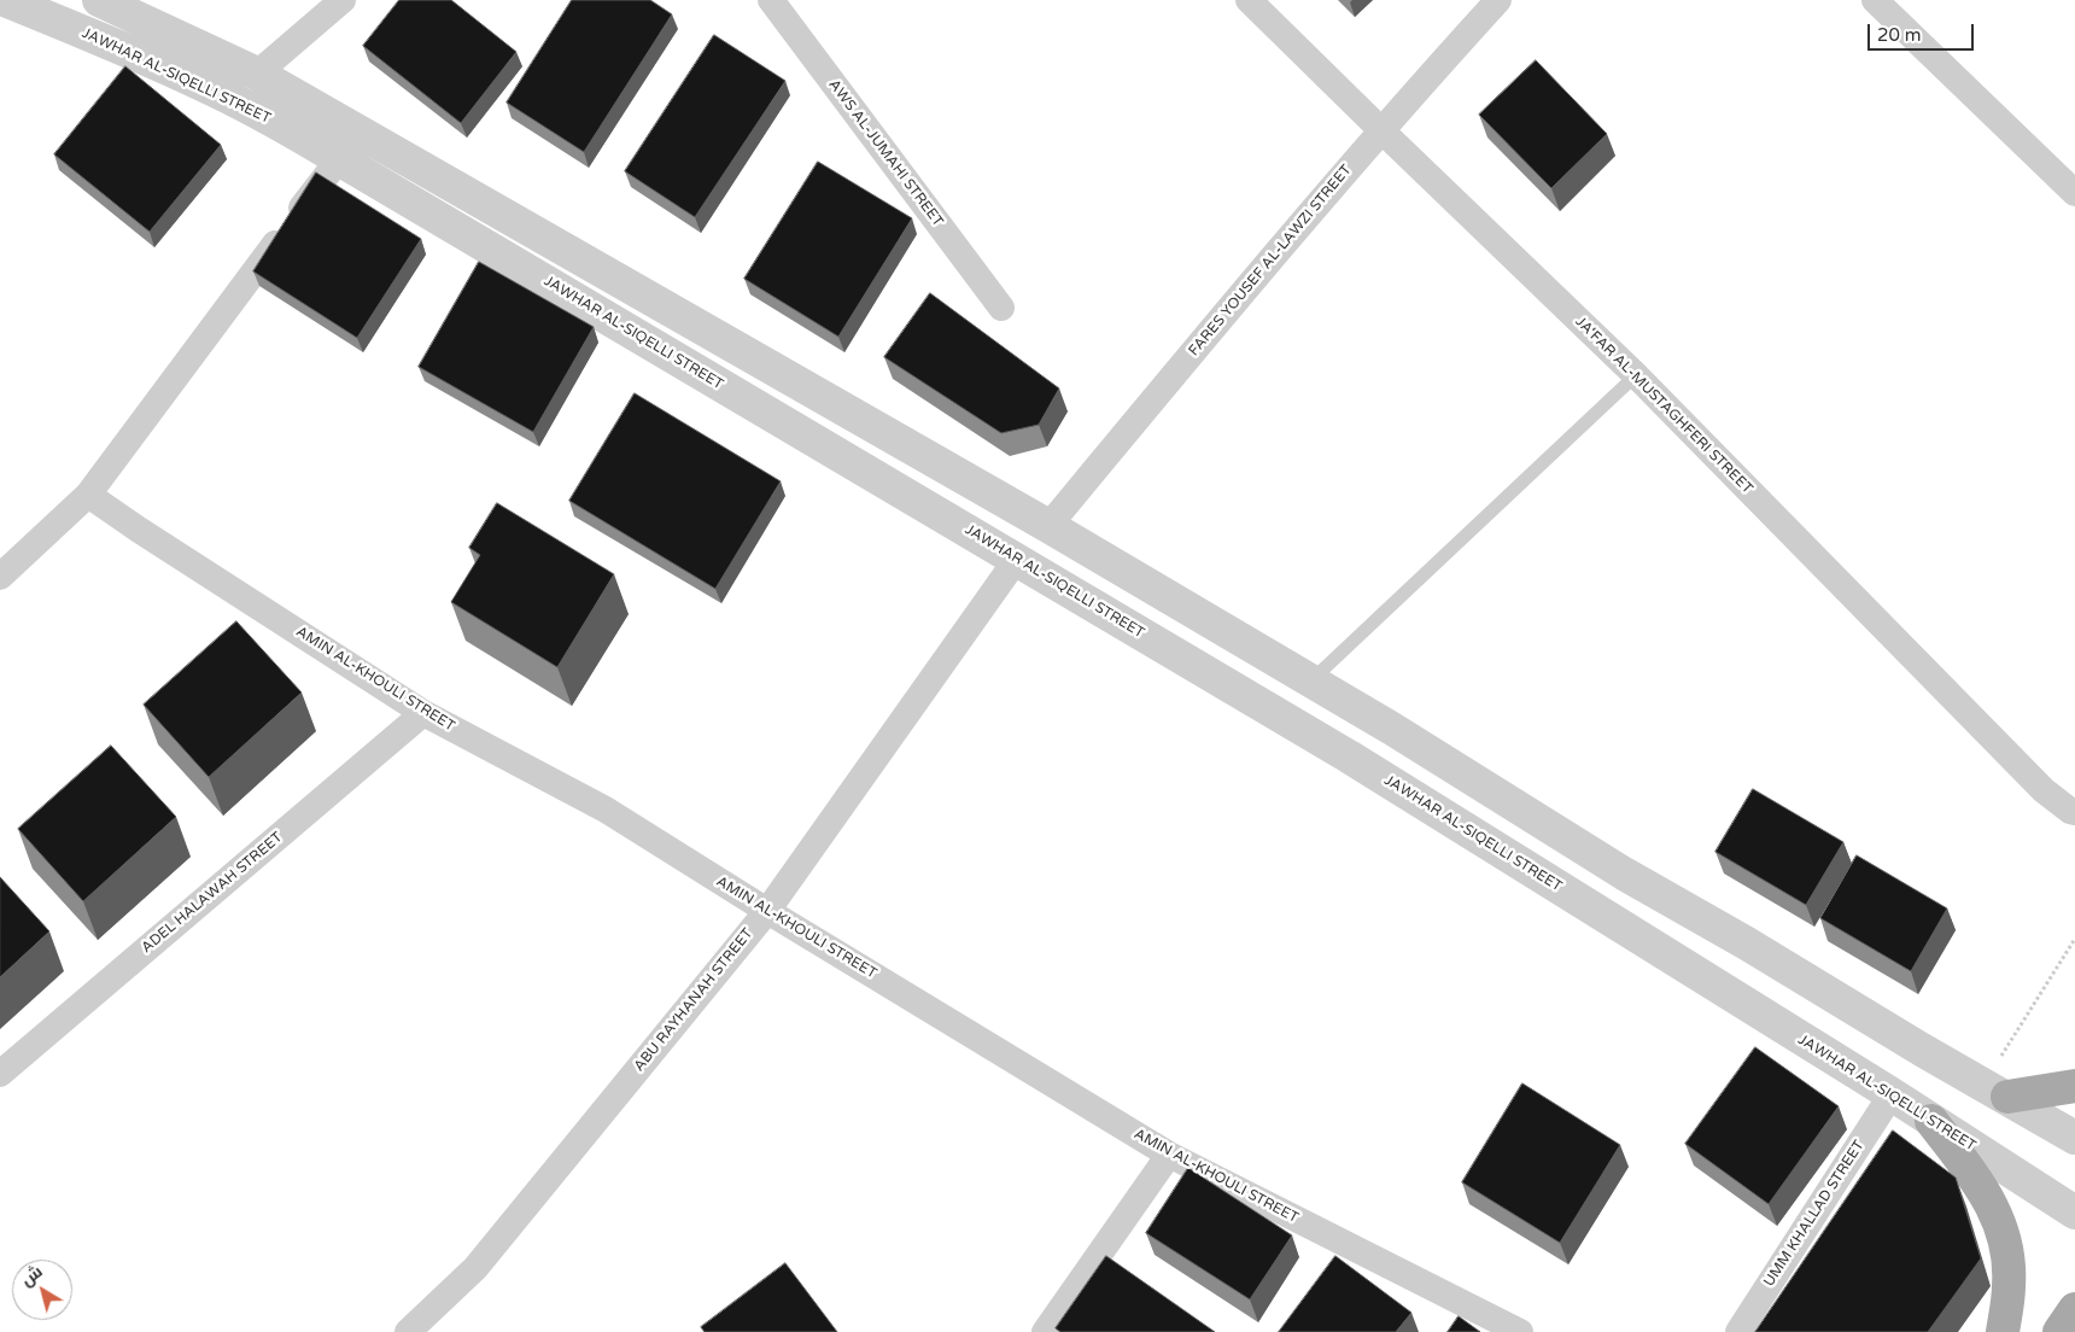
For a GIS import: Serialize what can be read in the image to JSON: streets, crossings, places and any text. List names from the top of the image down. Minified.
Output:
{"streets":{"street":["JAWHAR AL-SIQELLI STREET","AWS AL-JUMAHI STREET","FARES YOUSEF AL-LAWZI STREET","JA‘FAR AL-MUSTAGHFERI STREET","AMIN AL-KHOULI STREET","ADEL HALAWAH STREET","ABU RAYHANAH STREET","UMM KHALLAD STREET"]},"crossings":[["JAWHAR AL-SIQELLI STREET","ABU RAYHANAH STREET"],["JAWHAR AL-SIQELLI STREET","UMM KHALLAD STREET"],["FARES YOUSEF AL-LAWZI STREET","JA‘FAR AL-MUSTAGHFERI STREET"],["AMIN AL-KHOULI STREET","ADEL HALAWAH STREET"],["AMIN AL-KHOULI STREET","ABU RAYHANAH STREET"]],"scale_bar":"20 m","north":"top left"}
